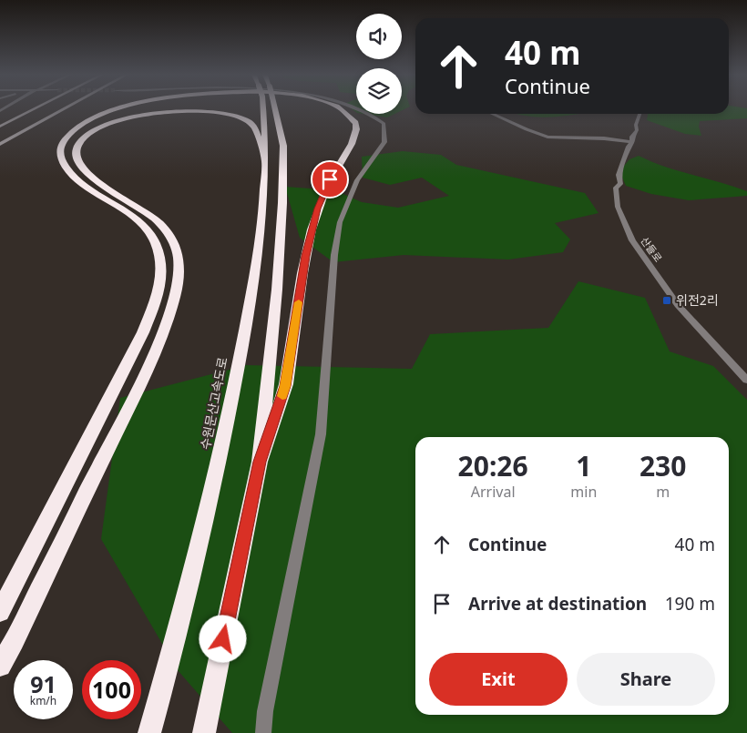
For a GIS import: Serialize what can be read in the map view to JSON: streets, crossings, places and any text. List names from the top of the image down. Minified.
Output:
{"streets":{"highway":["수원문산고속도로"],"street":["산들로"]},"places":{"transit":["위전2리"]},"page":{"turn":["40 m","Continue"],"eta":["20:26","Arrival","1","min","230","m"],"list":[{"name":"Continue","value":"40 m"},{"name":"Arrive at destination","value":"190 m"}],"buttons":["Exit","Share"],"speed":"91 km/h","limit":"100"}}
